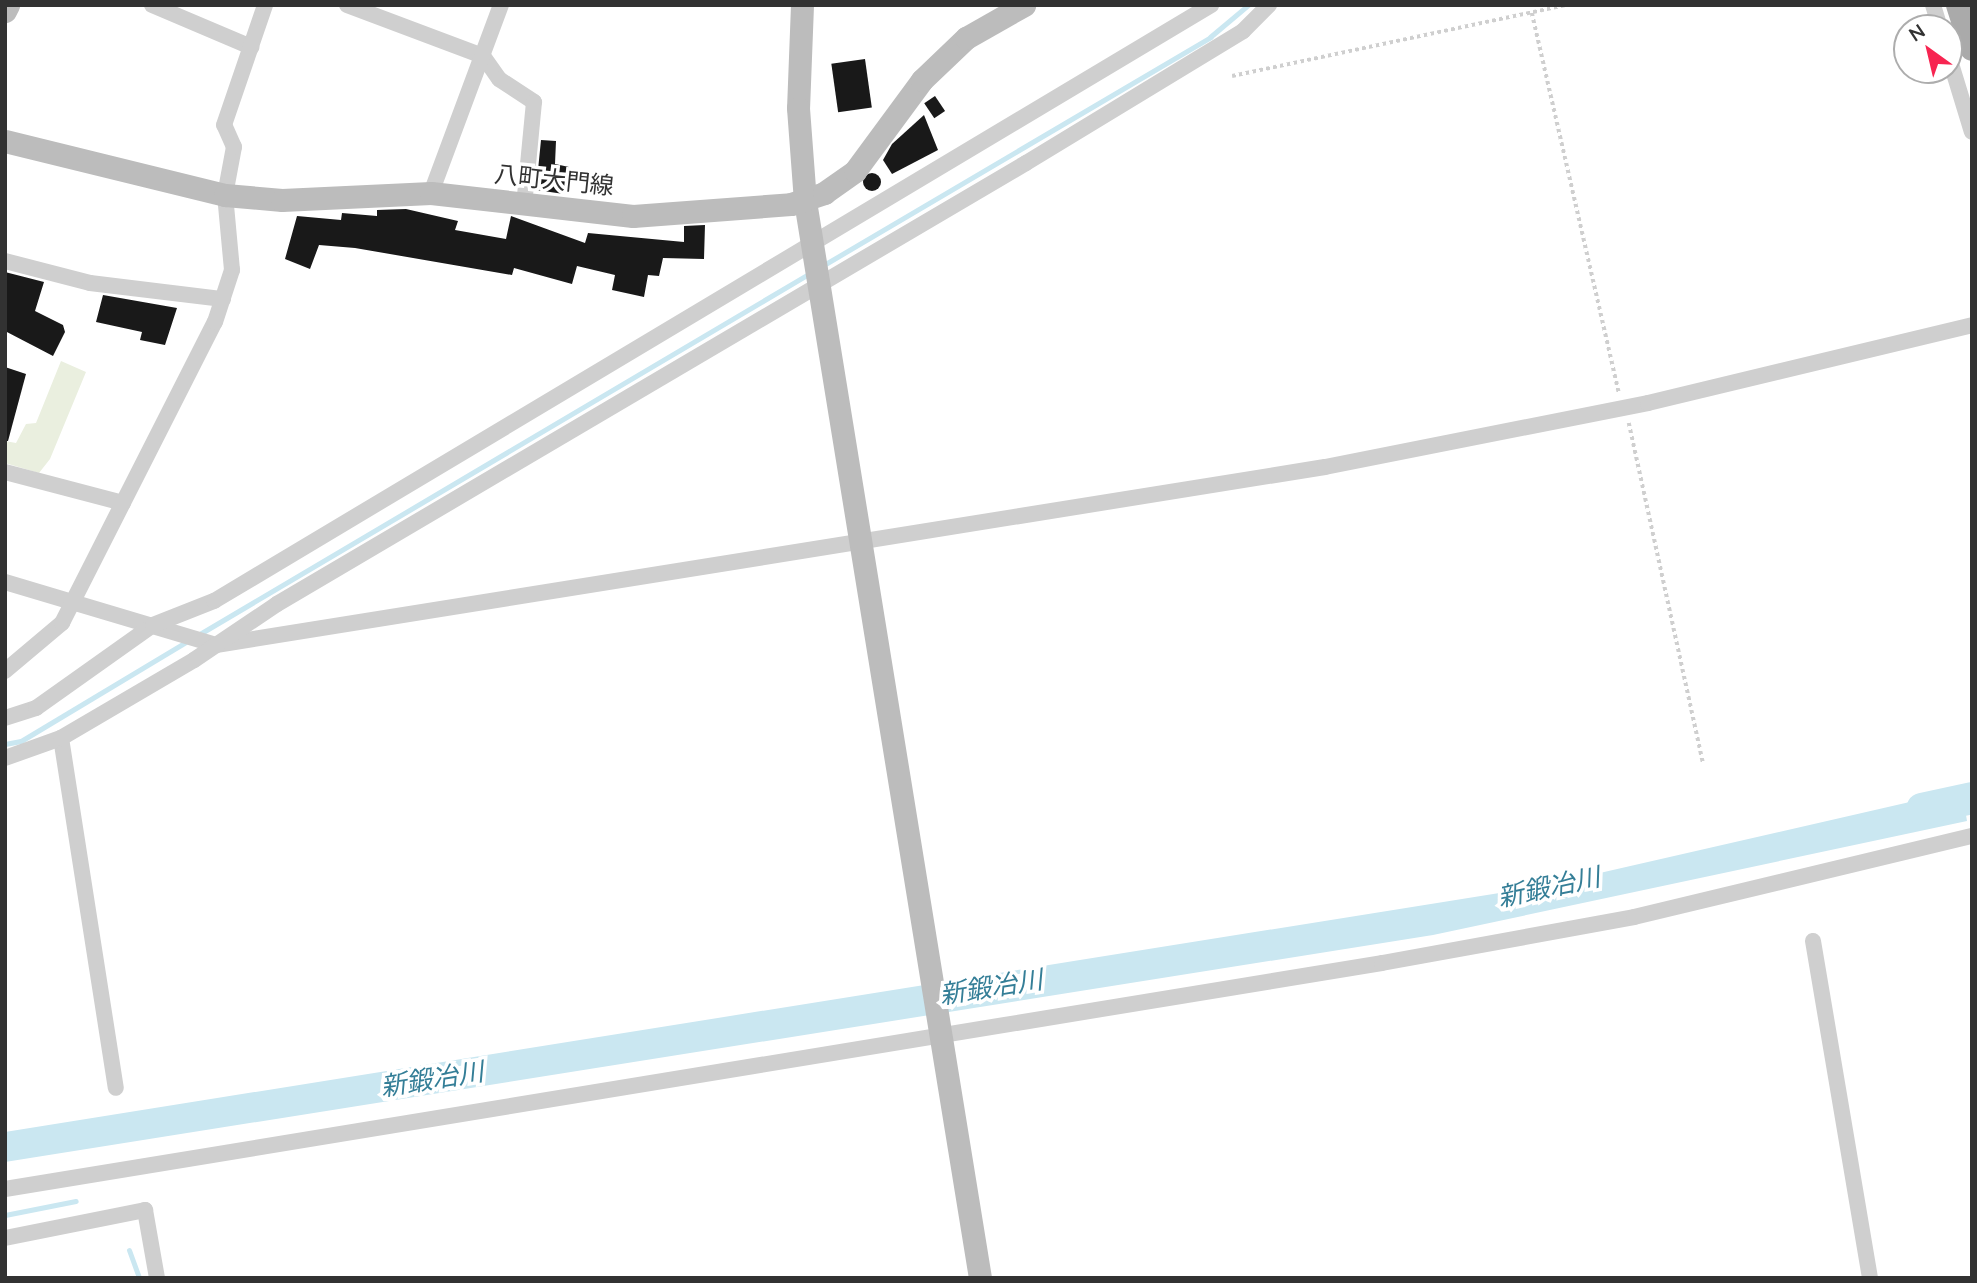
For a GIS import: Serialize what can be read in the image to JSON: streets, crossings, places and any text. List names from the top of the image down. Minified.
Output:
{"streets":{"street":["八町大門線"]},"water":["新鍛冶川"],"north":"top left"}
